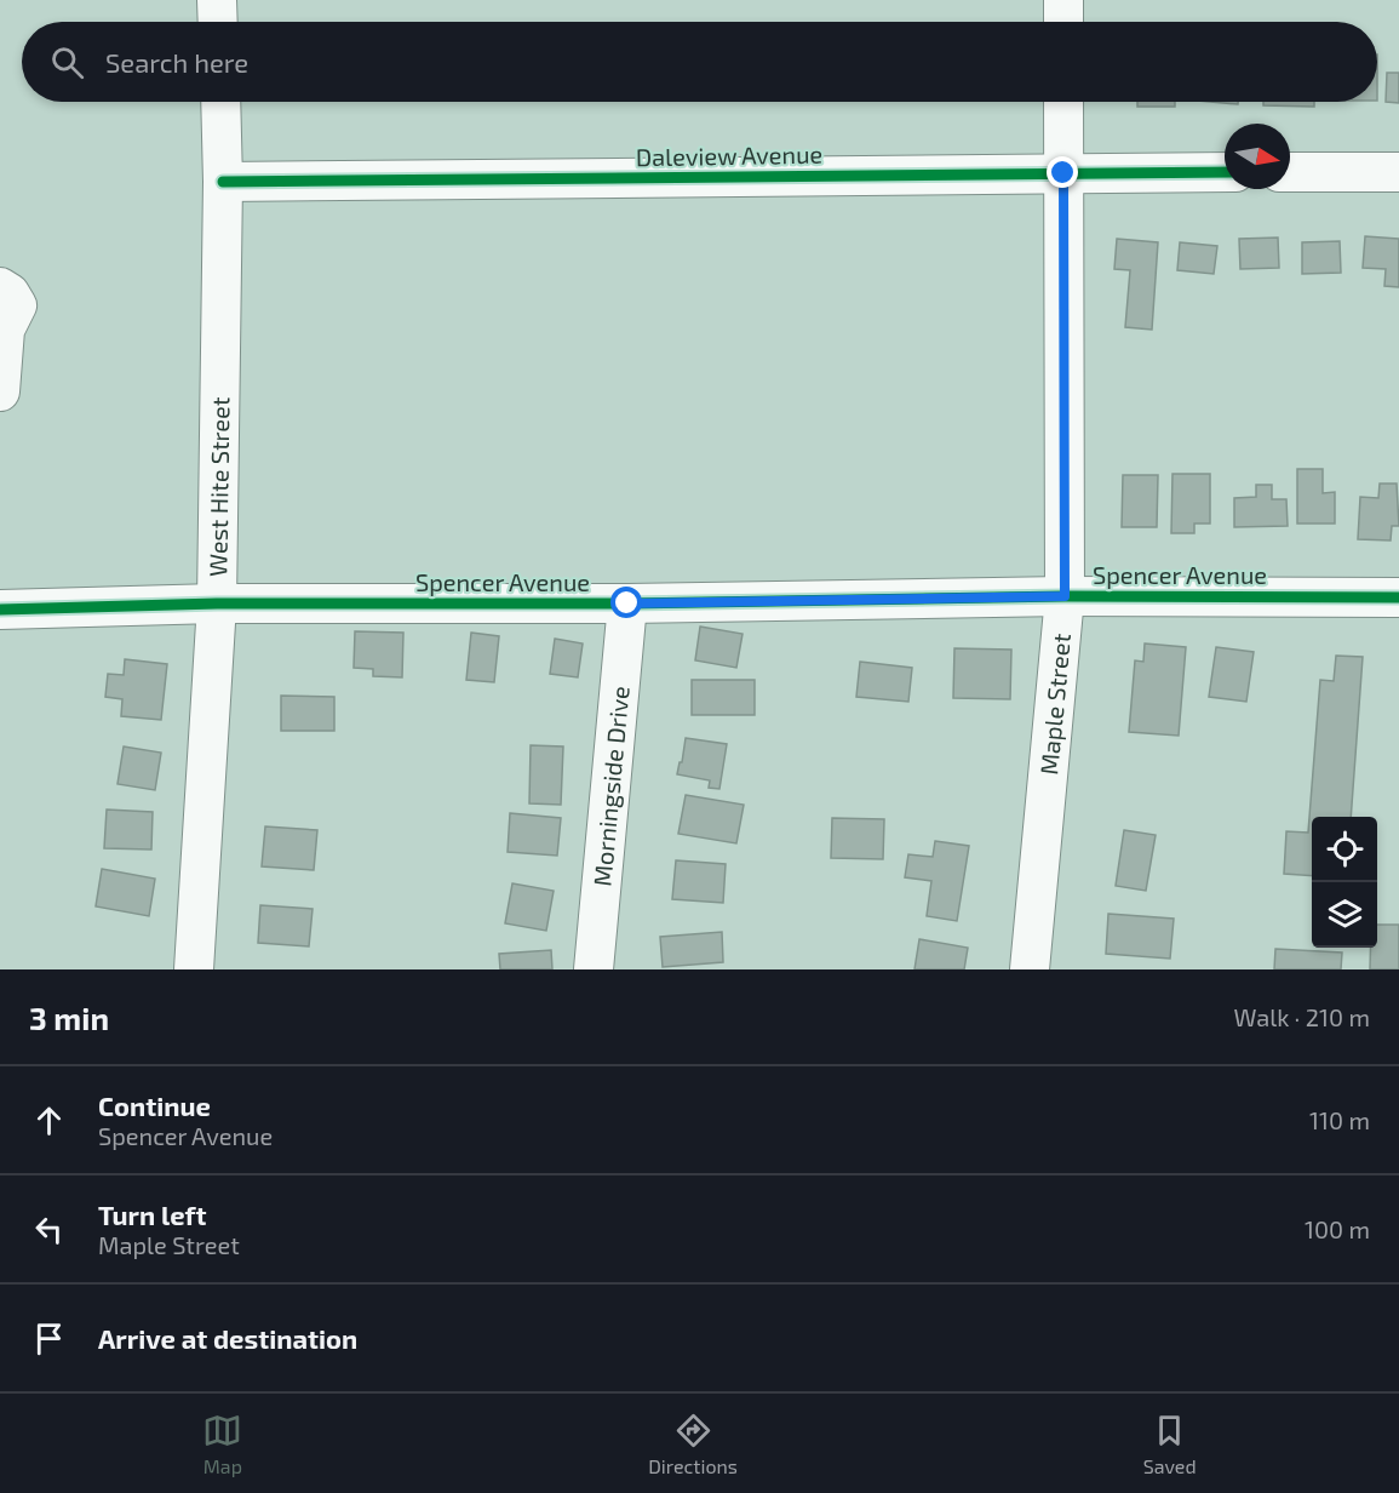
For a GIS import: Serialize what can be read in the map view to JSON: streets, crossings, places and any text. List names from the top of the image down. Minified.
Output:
{"streets":{"street":["Daleview Avenue","West Hite Street","Spencer Avenue","Maple Street","Morningside Drive"]},"crossings":[["Daleview Avenue","West Hite Street"],["Daleview Avenue","Maple Street"],["West Hite Street","Spencer Avenue"],["Spencer Avenue","Maple Street"],["Spencer Avenue","Morningside Drive"]],"north":"right","page":{"search":"Search here","heading":["3 min","Walk · 210 m"],"list":[["Continue","Spencer Avenue","110 m"],["Turn left","Maple Street","100 m"],"Arrive at destination"],"nav":["Map","Directions","Saved"]}}
